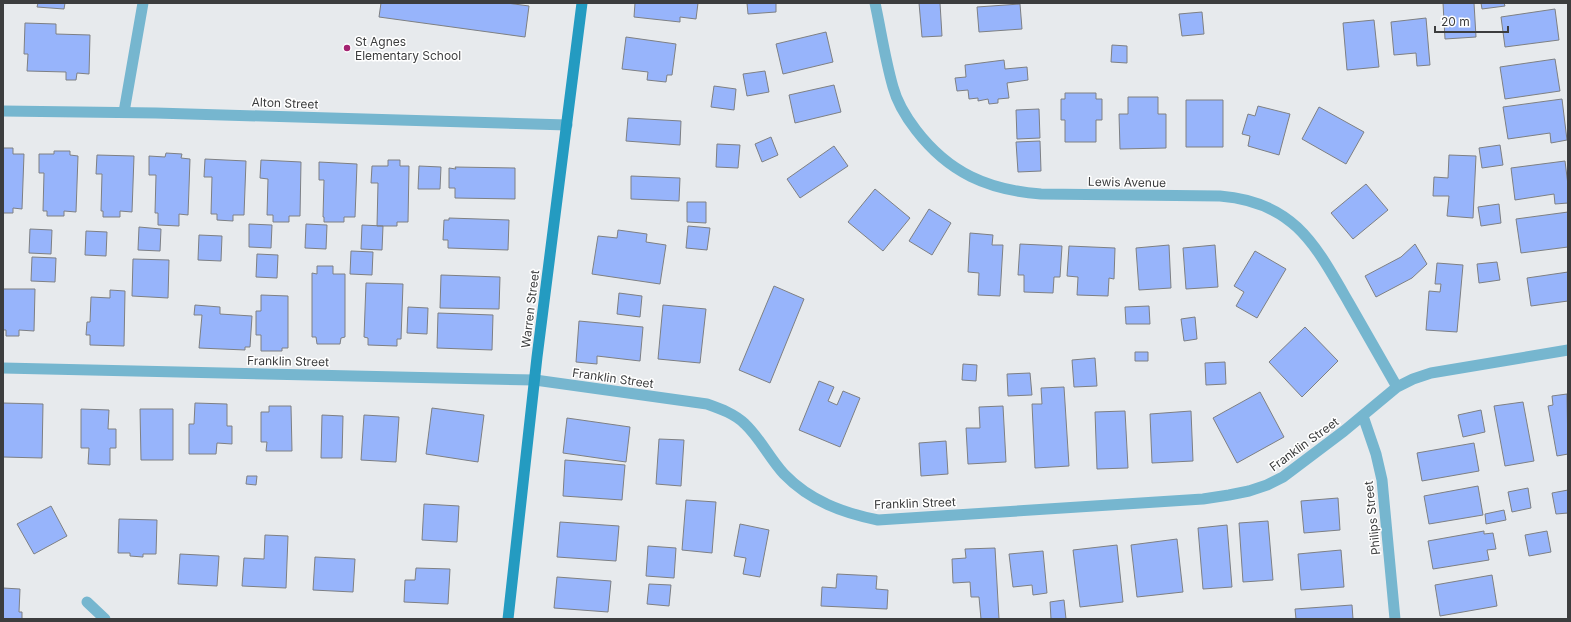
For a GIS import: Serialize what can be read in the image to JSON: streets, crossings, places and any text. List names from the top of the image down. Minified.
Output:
{"streets":{"main road":["Warren Street"],"street":["Alton Street","Lewis Avenue","Franklin Street","Philips Street"]},"crossings":[["Alton Street","Warren Street"],["Lewis Avenue","Franklin Street"],["Warren Street","Franklin Street"],["Franklin Street","Philips Street"]],"places":["St Agnes Elementary School"],"scale_bar":"20 m"}
